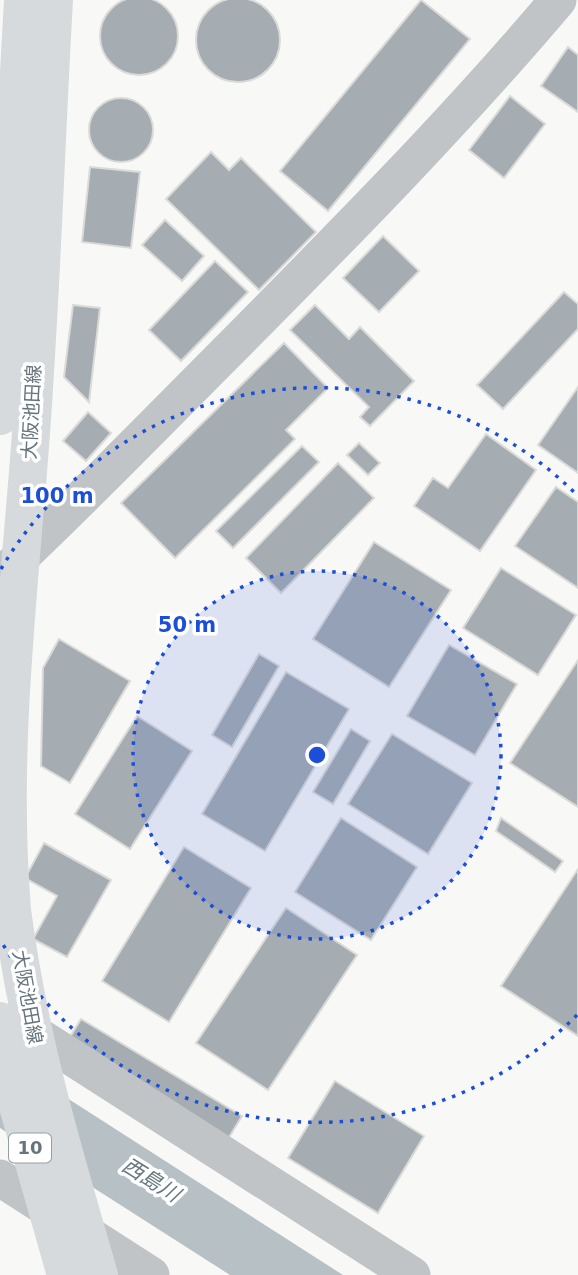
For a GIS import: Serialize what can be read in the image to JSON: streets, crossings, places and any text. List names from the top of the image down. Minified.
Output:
{"streets":{"main road":["大阪池田線","10"]},"water":["西島川"],"rings":["100 m","50 m"]}
